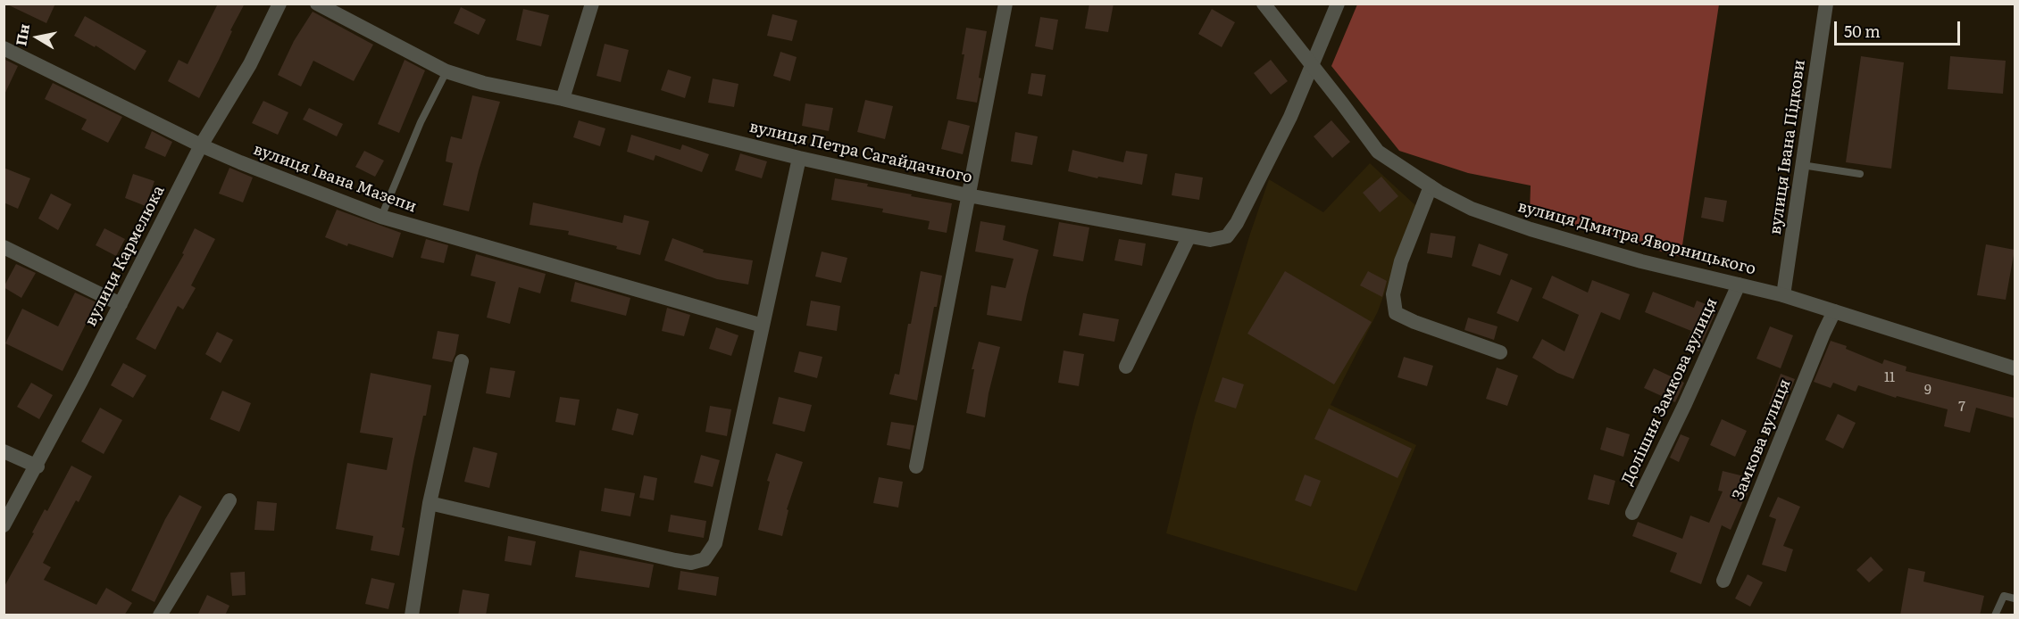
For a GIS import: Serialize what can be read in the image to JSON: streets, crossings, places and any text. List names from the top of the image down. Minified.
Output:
{"streets":{"street":["вулиця Івана Підкови","вулиця Петра Сагайдачного","вулиця Івана Мазепи","вулиця Дмитра Яворницького","вулиця Кармелюка","Долішня Замкова вулиця","Замкова вулиця"]},"crossings":[["вулиця Івана Підкови","вулиця Дмитра Яворницького"],["вулиця Петра Сагайдачного","вулиця Дмитра Яворницького"],["вулиця Івана Мазепи","вулиця Кармелюка"],["вулиця Дмитра Яворницького","Долішня Замкова вулиця"],["вулиця Дмитра Яворницького","Замкова вулиця"]],"house_numbers":["11","9","7"],"scale_bar":"50 m","north":"left"}
